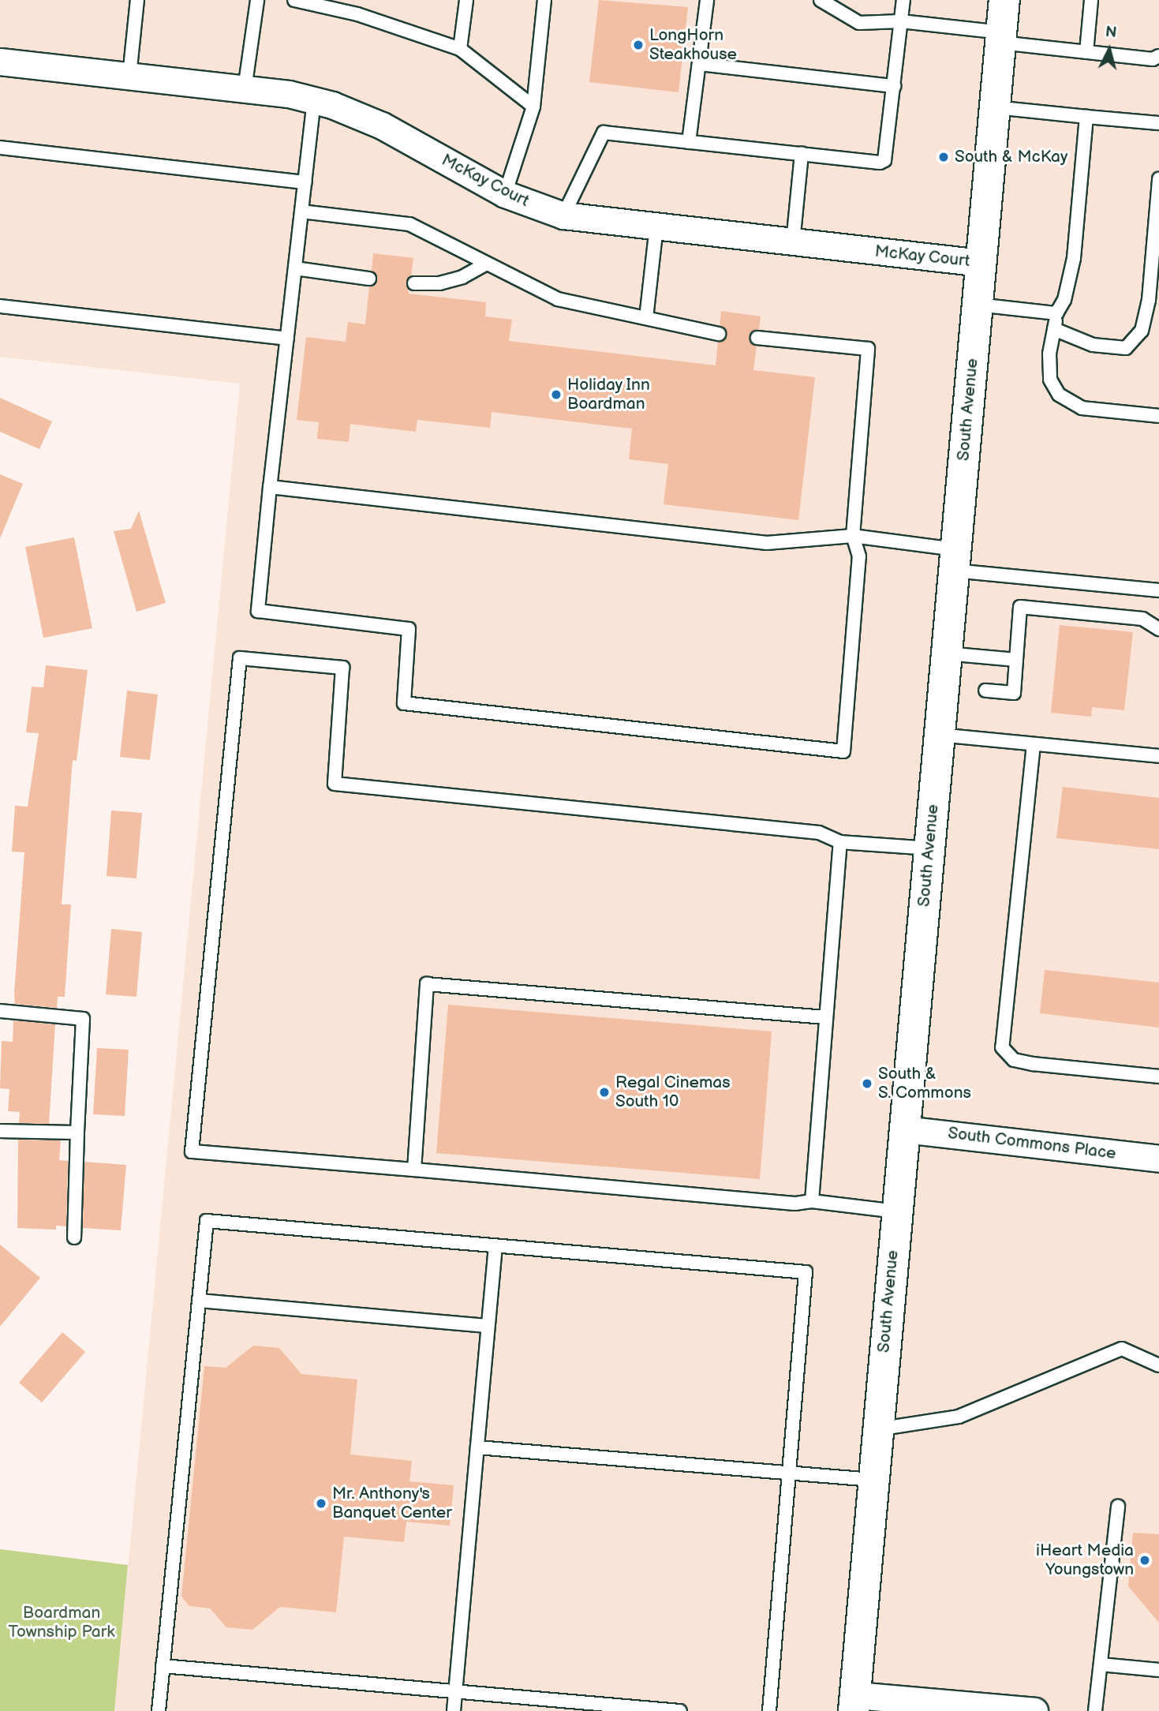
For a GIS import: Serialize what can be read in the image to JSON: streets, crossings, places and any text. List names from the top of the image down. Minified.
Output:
{"streets":{"main road":["South Avenue"],"street":["McKay Court","South Commons Place"]},"crossings":[["McKay Court","South Avenue"],["South Avenue","South Commons Place"]],"parks":["Boardman Township Park"],"places":["LongHorn Steakhouse","South & McKay","Holiday Inn Boardman","South & S. Commons","Regal Cinemas South 10","Mr. Anthony's Banquet Center","iHeart Media Youngstown"],"north":"top"}
